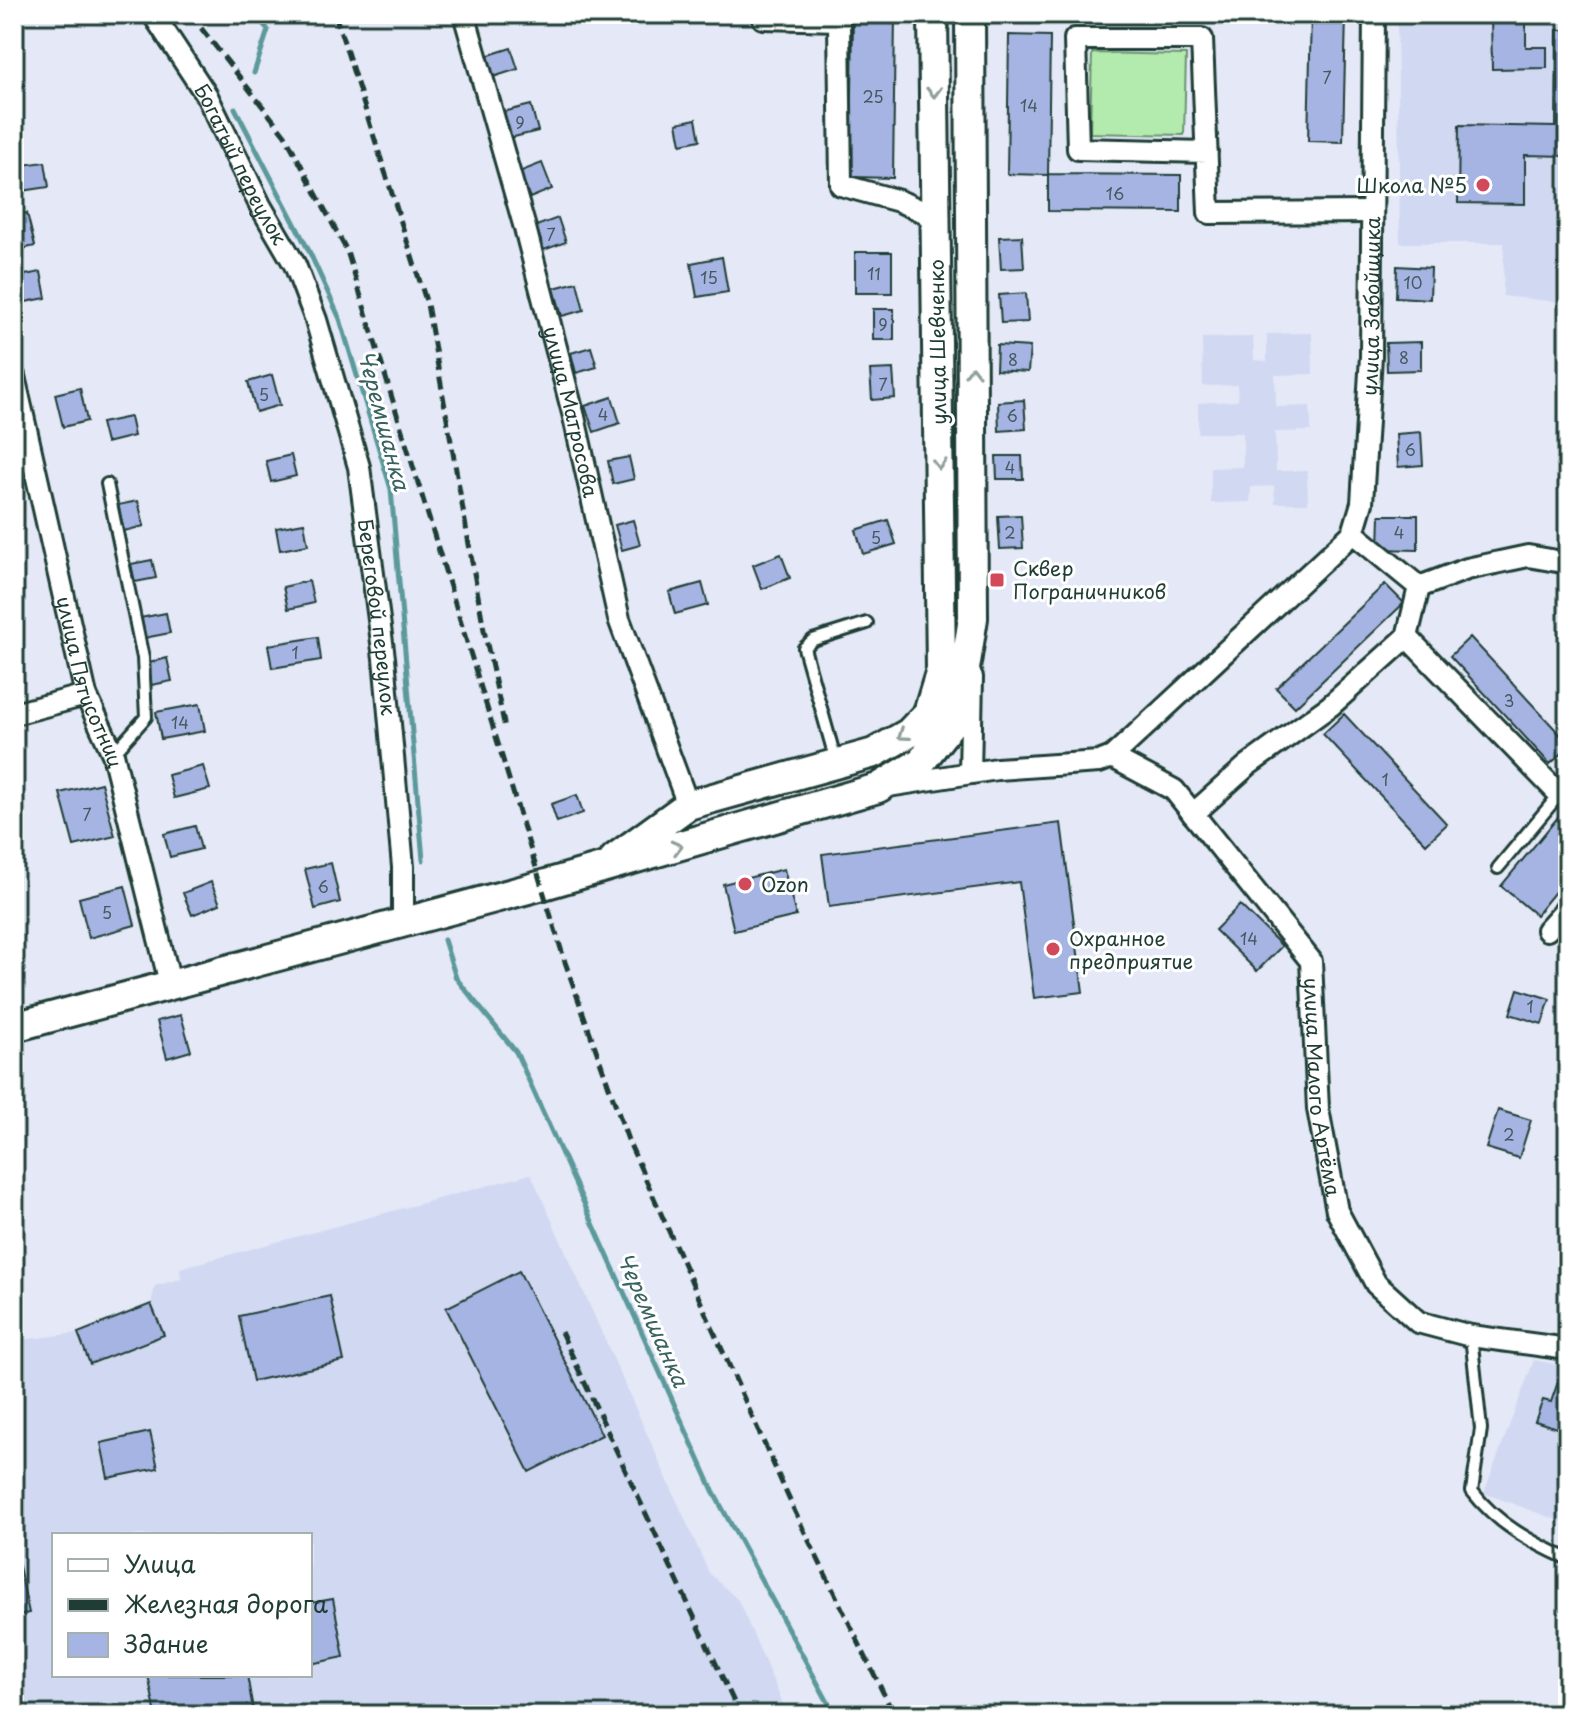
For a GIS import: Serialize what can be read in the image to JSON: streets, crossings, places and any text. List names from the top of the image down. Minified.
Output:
{"streets":{"main road":["улица Шевченко"],"street":["Богатый переулок","улица Забойщика","улица Матросова","Береговой переулок","улица Пятисотниц","улица Малого Артёма"]},"crossings":[["Богатый переулок","Береговой переулок"],["улица Шевченко","улица Матросова"],["улица Шевченко","Береговой переулок"],["улица Шевченко","улица Пятисотниц"]],"water":["Черемшанка"],"places":{"other":["Школа №5","Ozon","Охранное предприятие"],"transit":["Сквер Пограничников"]},"house_numbers":["7","25","14","9","16","7","11","15","10","9","8","8","7","5","4","6","6","4","2","4","5","1","3","14","1","7","6","5","14","1","2"],"legend":["Улица","Железная дорога","Здание"]}
